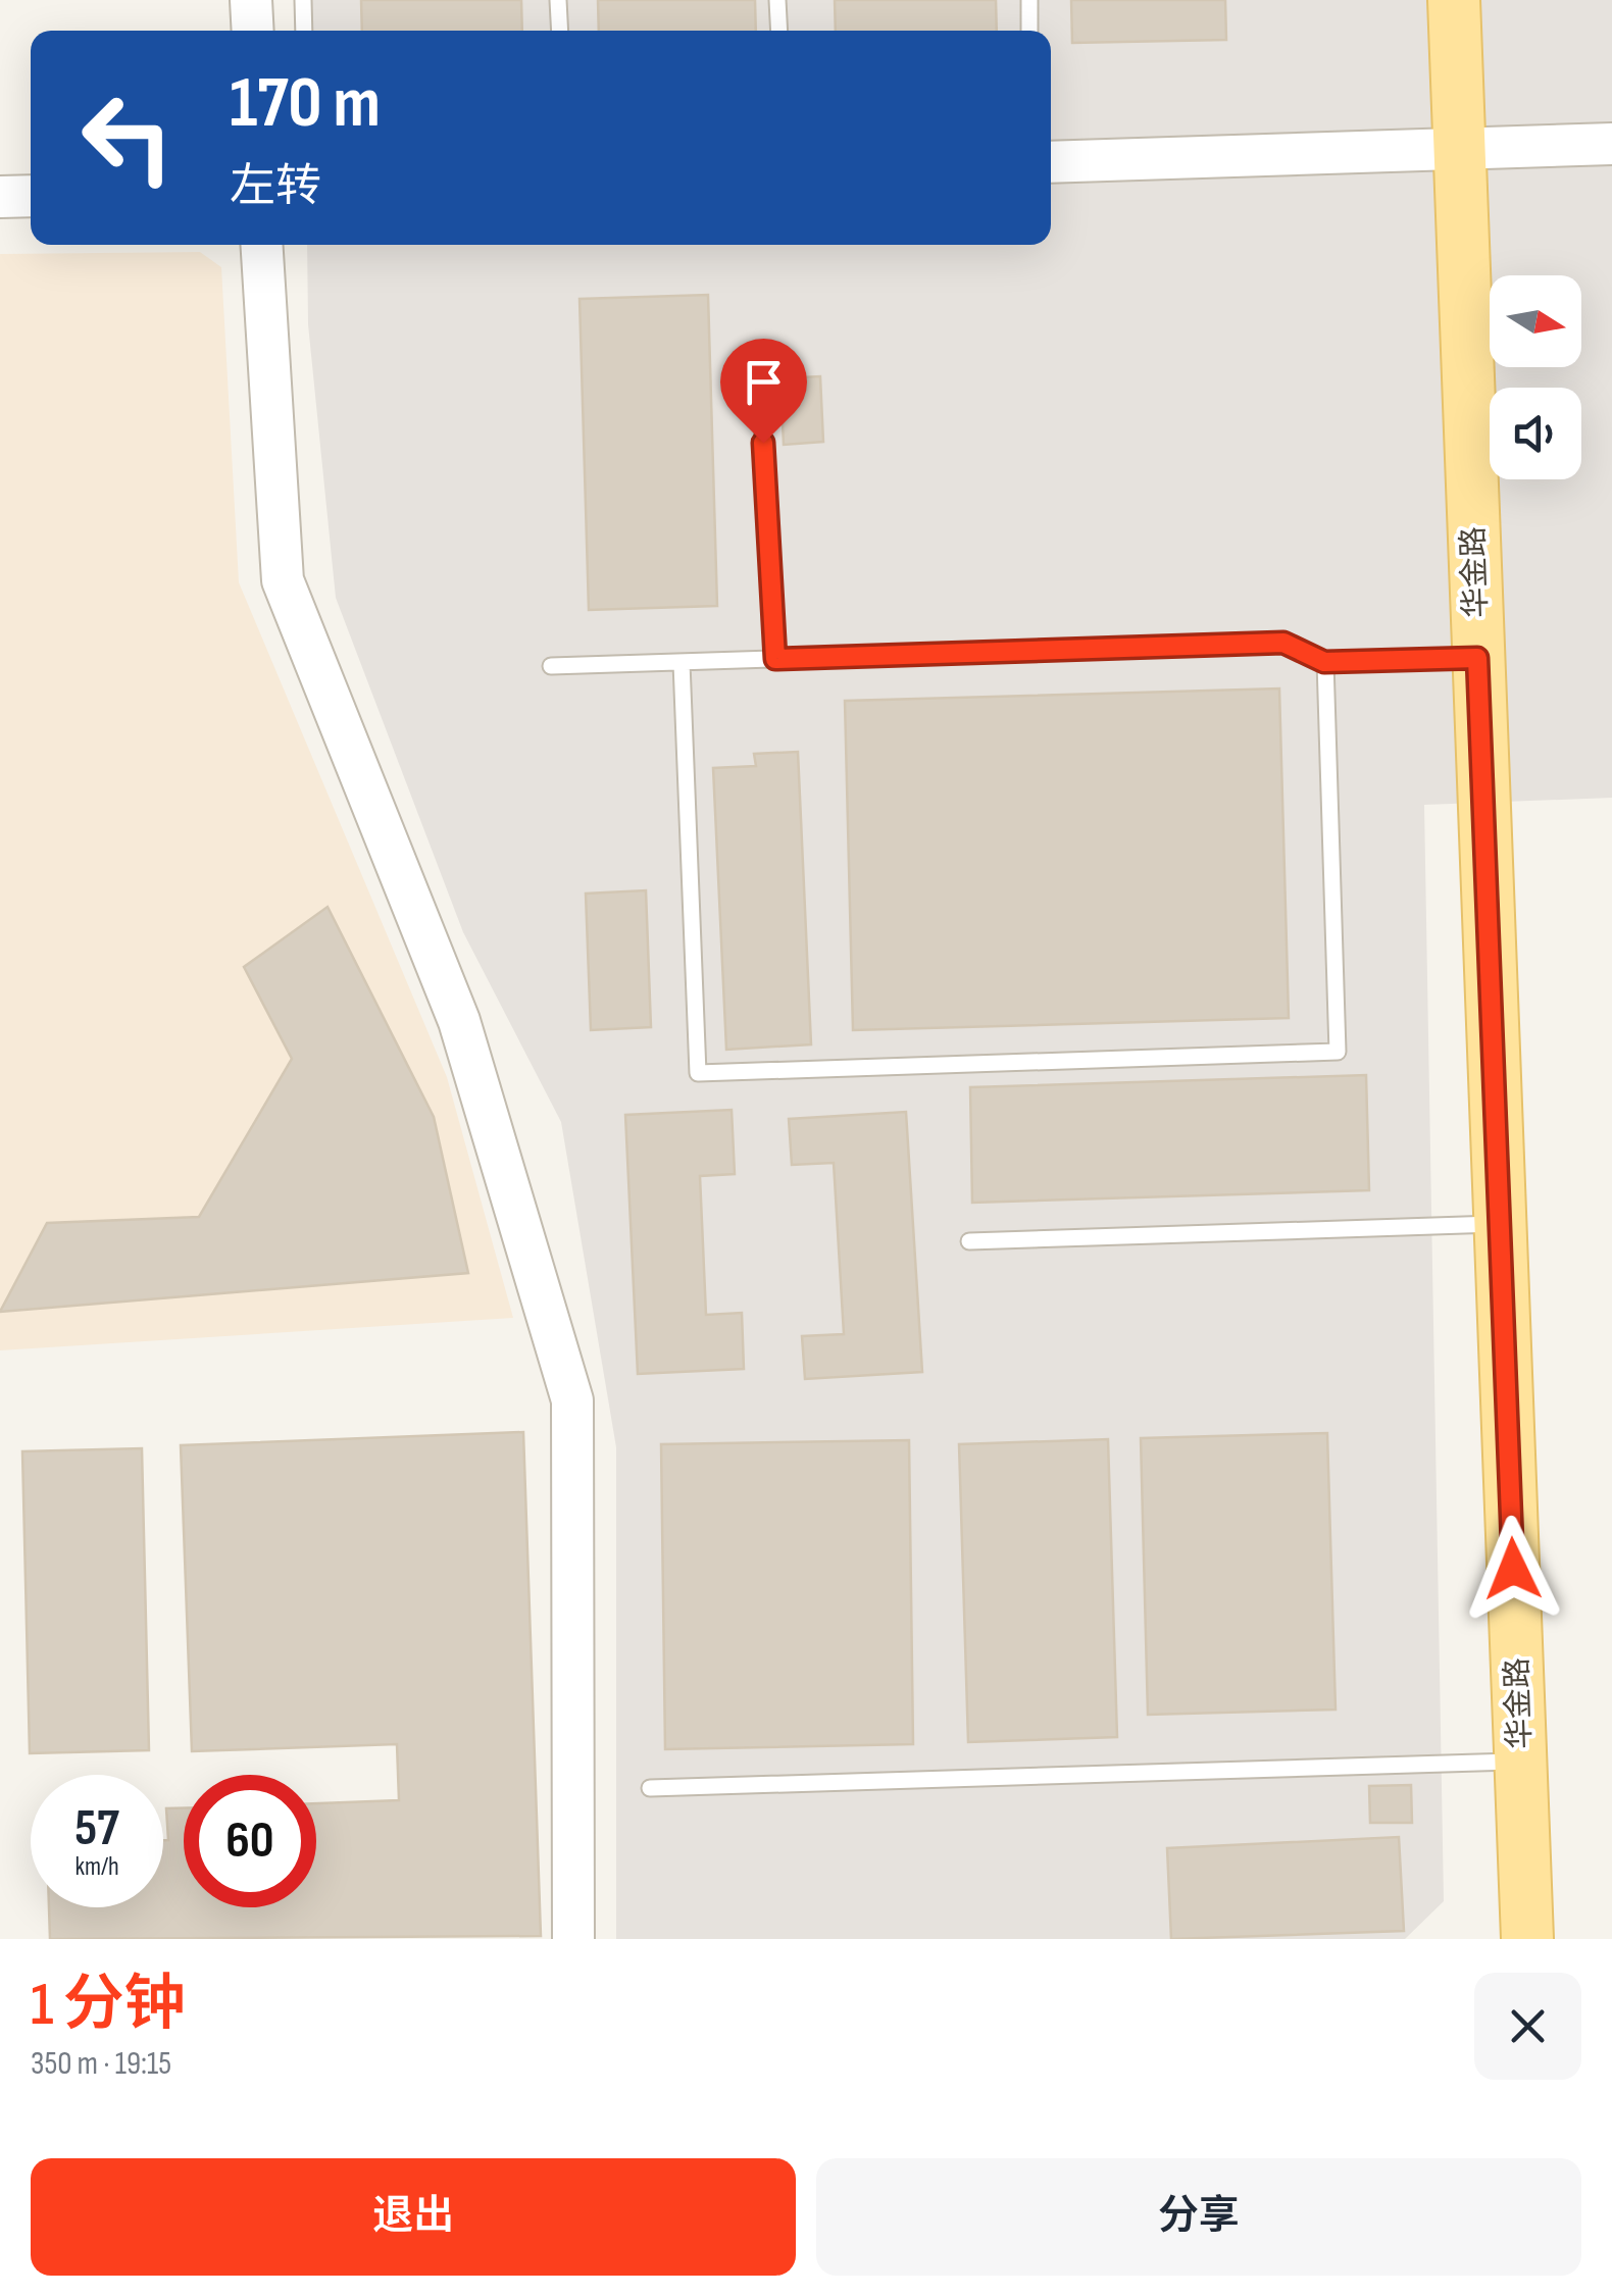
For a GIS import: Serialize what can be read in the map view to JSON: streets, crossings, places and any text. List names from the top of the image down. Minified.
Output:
{"streets":{"main road":["华金路"]},"north":"right","page":{"turn":["170 m","左转"],"speed":"57 km/h","limit":"60","heading":["1 分钟","350 m · 19:15"],"buttons":["退出","分享"]}}
